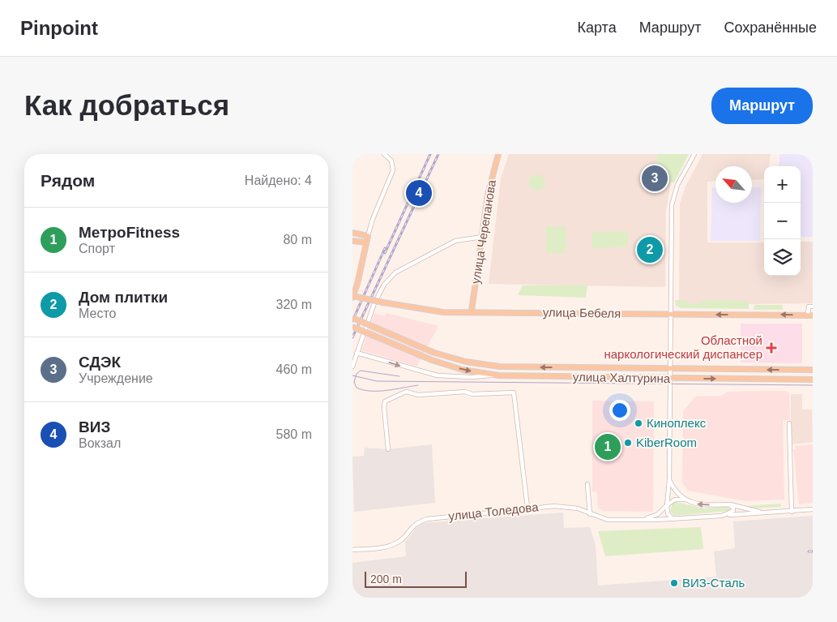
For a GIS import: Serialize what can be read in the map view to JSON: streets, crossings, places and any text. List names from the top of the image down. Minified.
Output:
{"streets":{"main road":["улица Черепанова","улица Бебеля","улица Халтурина"],"street":["улица Толедова"]},"crossings":[["улица Черепанова","улица Бебеля"]],"places":{"health":["Областной наркологический диспансер"],"other":["Киноплекс","KiberRoom","ВИЗ-Сталь"]},"scale_bar":"200 m","north":"top left","page":{"header":"Pinpoint","nav":["Карта","Маршрут","Сохранённые"],"buttons":"Маршрут","title":"Как добраться","heading":["Рядом","Найдено: 4"],"pins":["3","4","2","1"],"map_buttons":["+","−"],"list":[{"mark":"1","name":"МетроFitness","note":"Спорт","value":"80 m"},{"mark":"2","name":"Дом плитки","note":"Место","value":"320 m"},{"mark":"3","name":"СДЭК","note":"Учреждение","value":"460 m"},{"mark":"4","name":"ВИЗ","note":"Вокзал","value":"580 m"}],"scale":"200 m"}}
